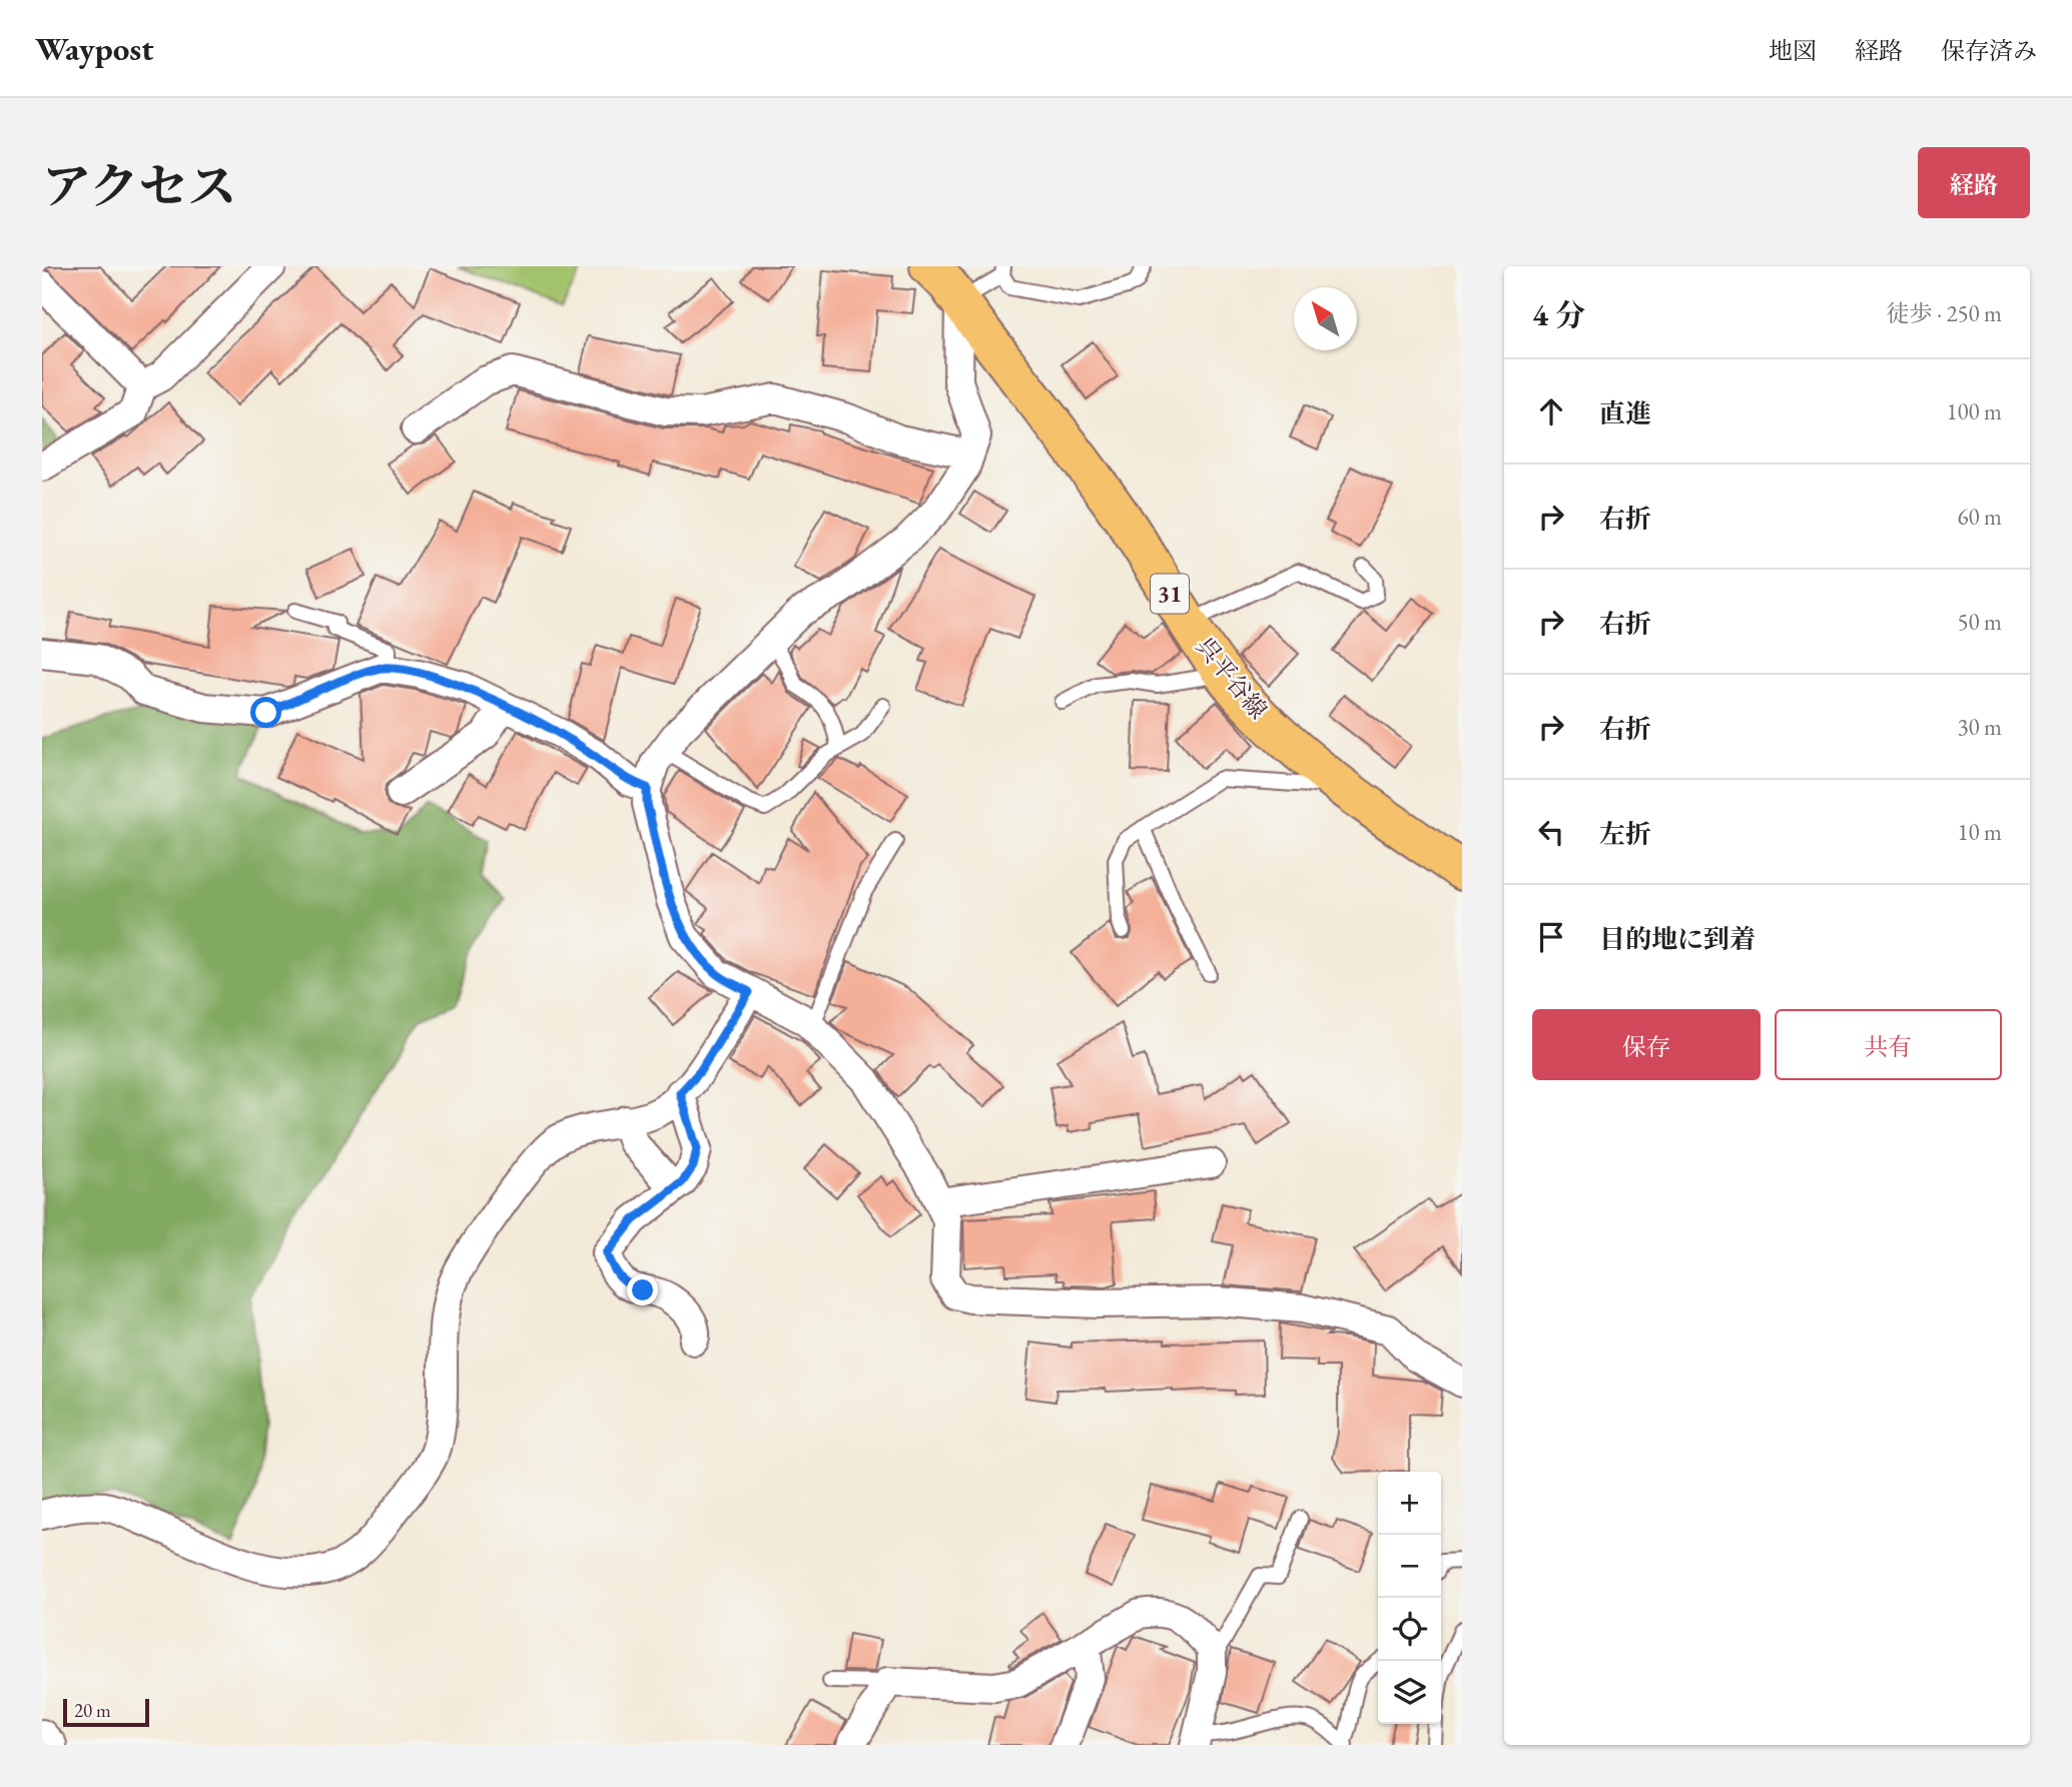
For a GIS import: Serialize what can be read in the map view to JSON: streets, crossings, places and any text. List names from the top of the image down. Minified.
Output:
{"streets":{"main road":["31","呉平谷線"]},"scale_bar":"20 m","north":"top left","page":{"header":"Waypost","nav":["地図","経路","保存済み"],"title":"アクセス","buttons":["経路",["保存","共有"]],"heading":["4 分","徒歩 · 250 m"],"list":[["直進","100 m"],["右折","60 m"],["右折","50 m"],["右折","30 m"],["左折","10 m"],"目的地に到着"],"map_buttons":["+","−"],"scale":"20 m"}}
